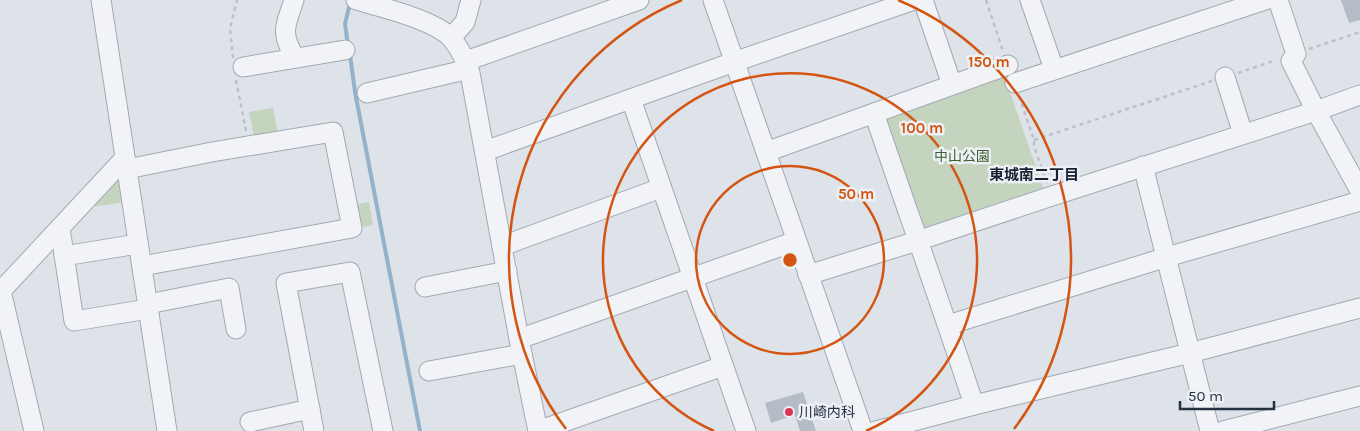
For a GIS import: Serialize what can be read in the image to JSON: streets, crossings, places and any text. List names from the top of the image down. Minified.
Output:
{"districts":["東城南二丁目"],"parks":["中山公園"],"places":["川崎内科"],"scale_bar":"50 m","rings":["150 m","100 m","50 m"]}
